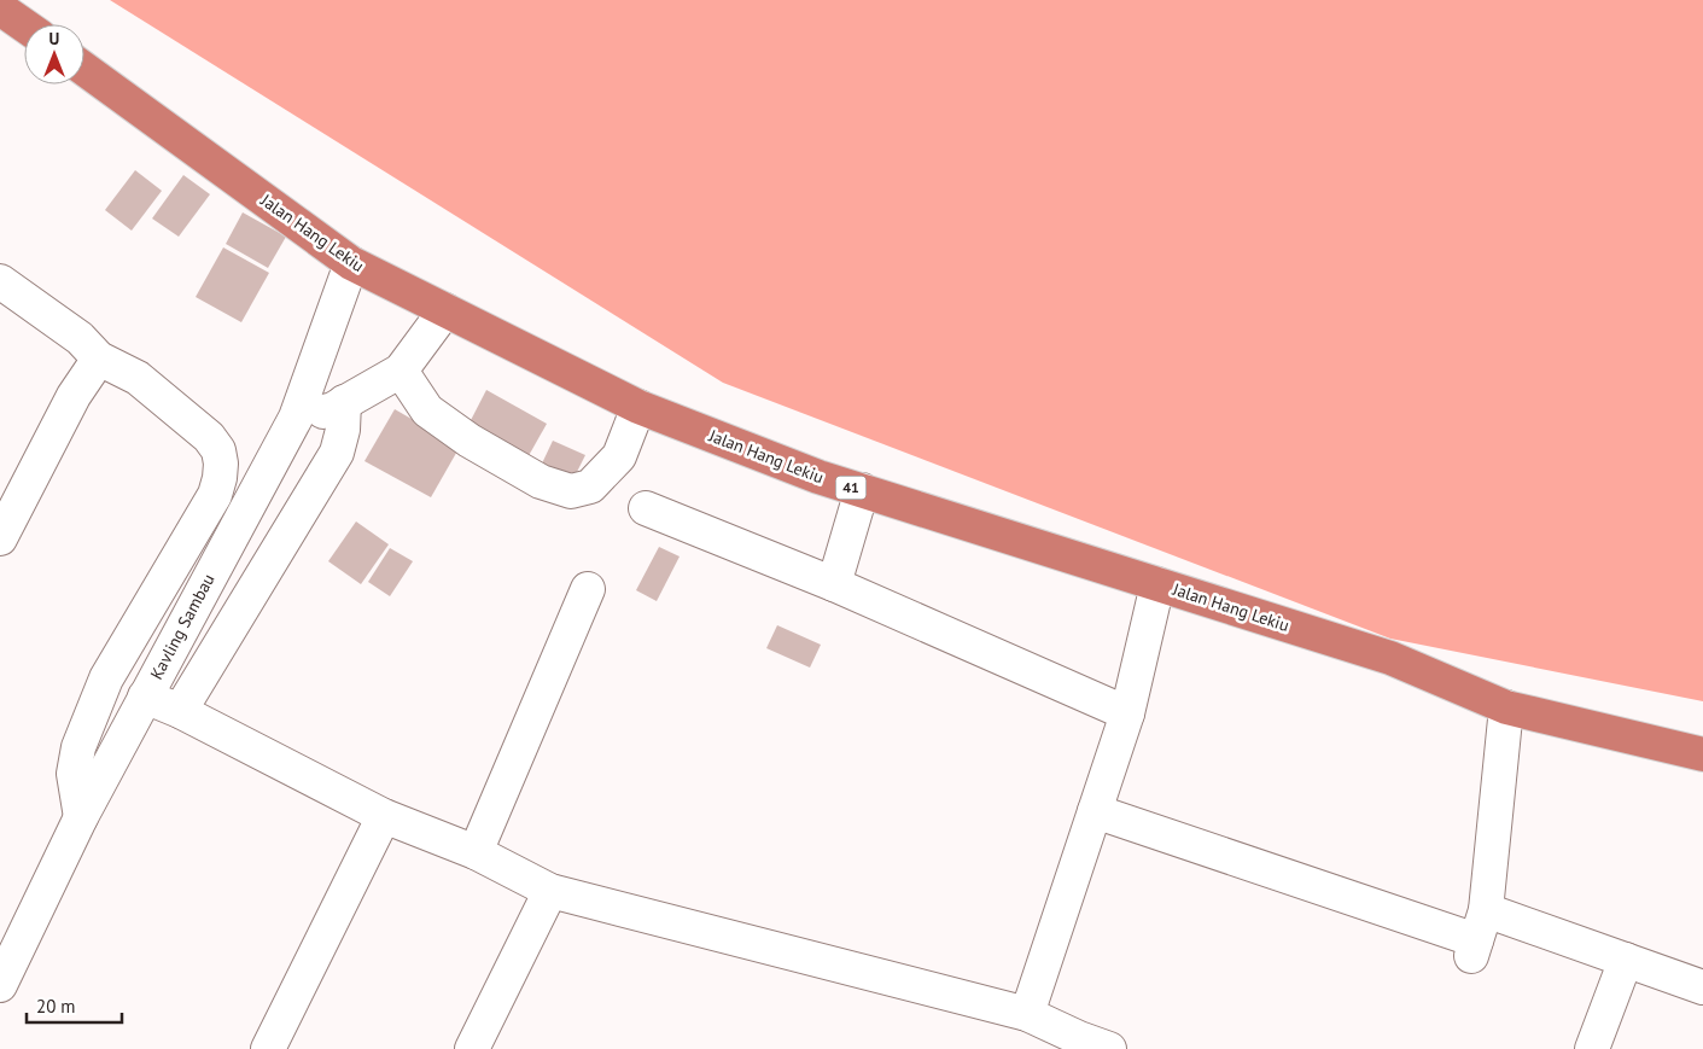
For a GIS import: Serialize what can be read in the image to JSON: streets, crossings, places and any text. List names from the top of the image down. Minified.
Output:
{"streets":{"highway":["Jalan Hang Lekiu","41"],"street":["Kavling Sambau"]},"crossings":[["Jalan Hang Lekiu","Kavling Sambau"]],"scale_bar":"20 m","north":"top"}
